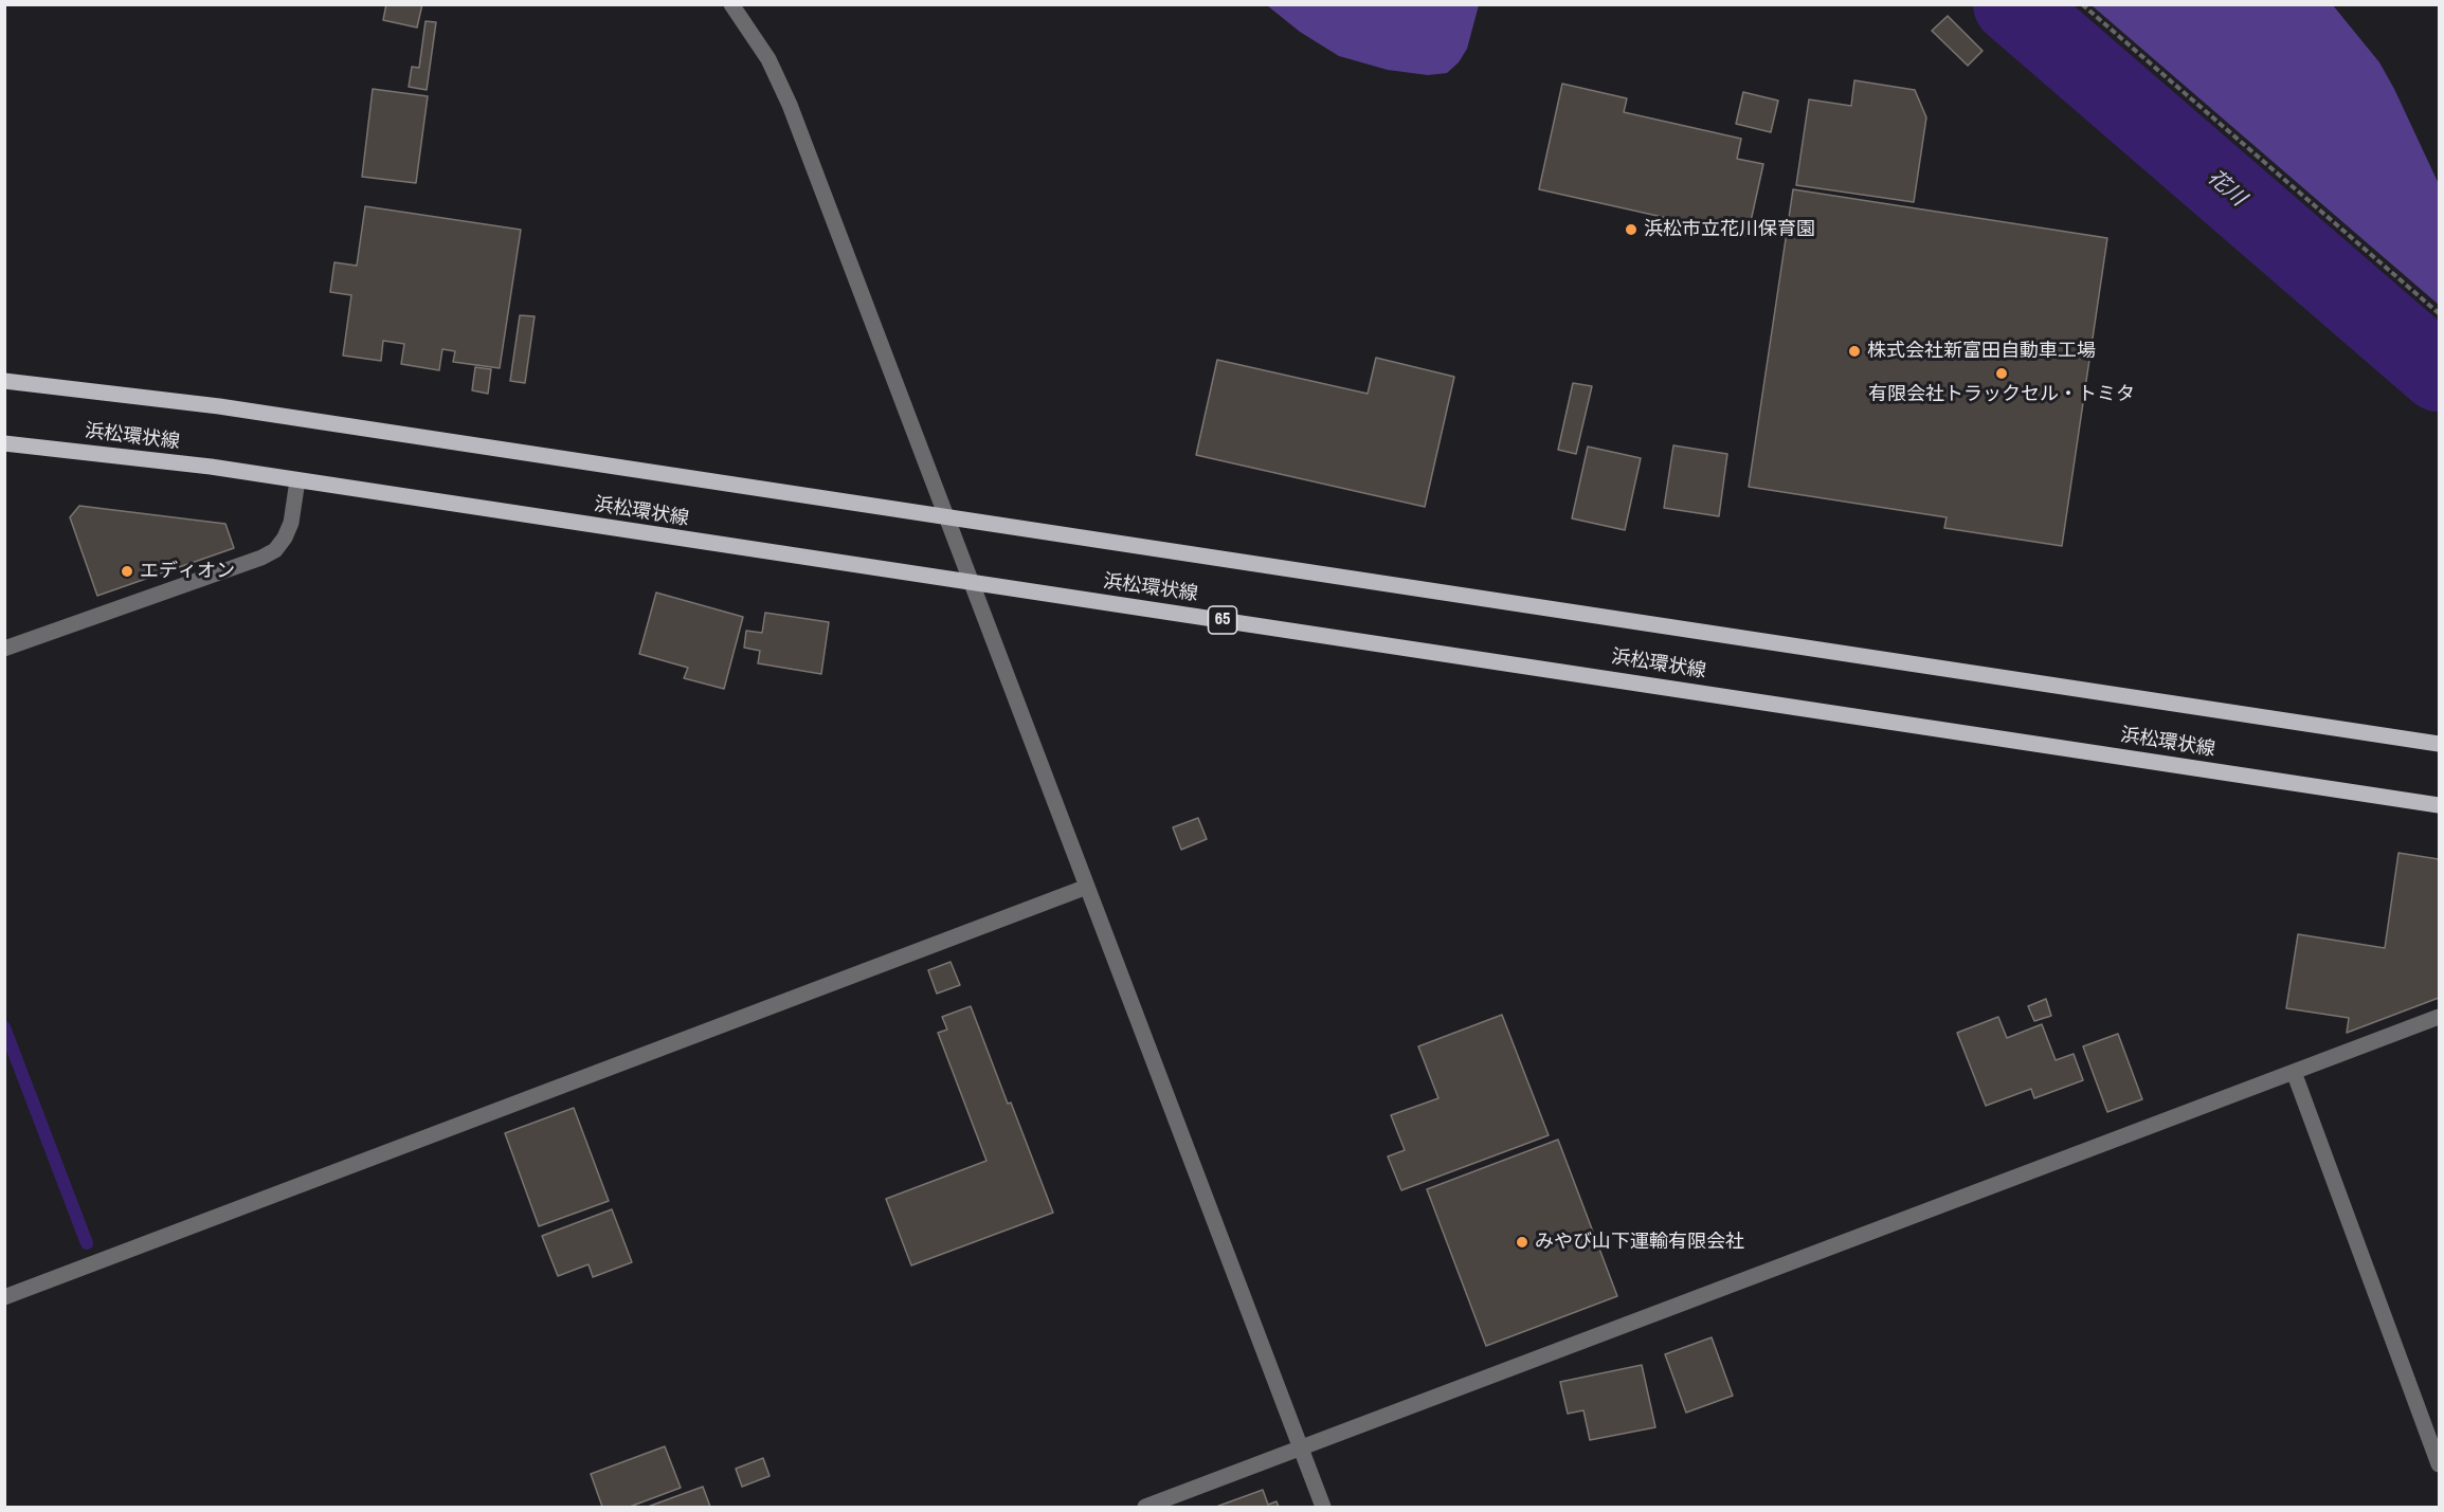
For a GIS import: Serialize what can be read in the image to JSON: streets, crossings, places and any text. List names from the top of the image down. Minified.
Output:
{"streets":{"main road":["浜松環状線","65"]},"water":["花川"],"places":["浜松市立花川保育園","株式会社新富田自動車工場","有限会社トラックセル・トミタ","エディオン","みやび山下運輸有限会社"]}
